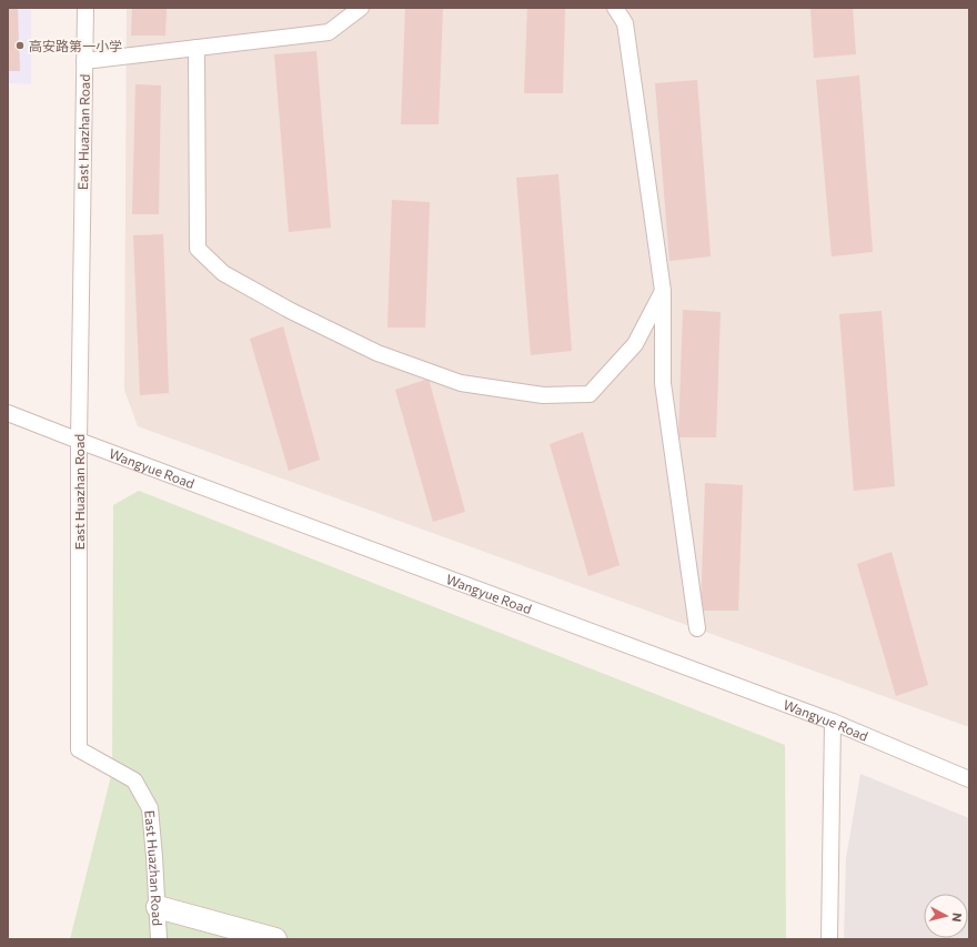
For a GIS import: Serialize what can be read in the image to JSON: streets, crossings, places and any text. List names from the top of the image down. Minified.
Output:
{"streets":{"street":["East Huazhan Road","Wangyue Road"]},"crossings":[["East Huazhan Road","Wangyue Road"]],"places":["高安路第一小学"],"north":"right"}
